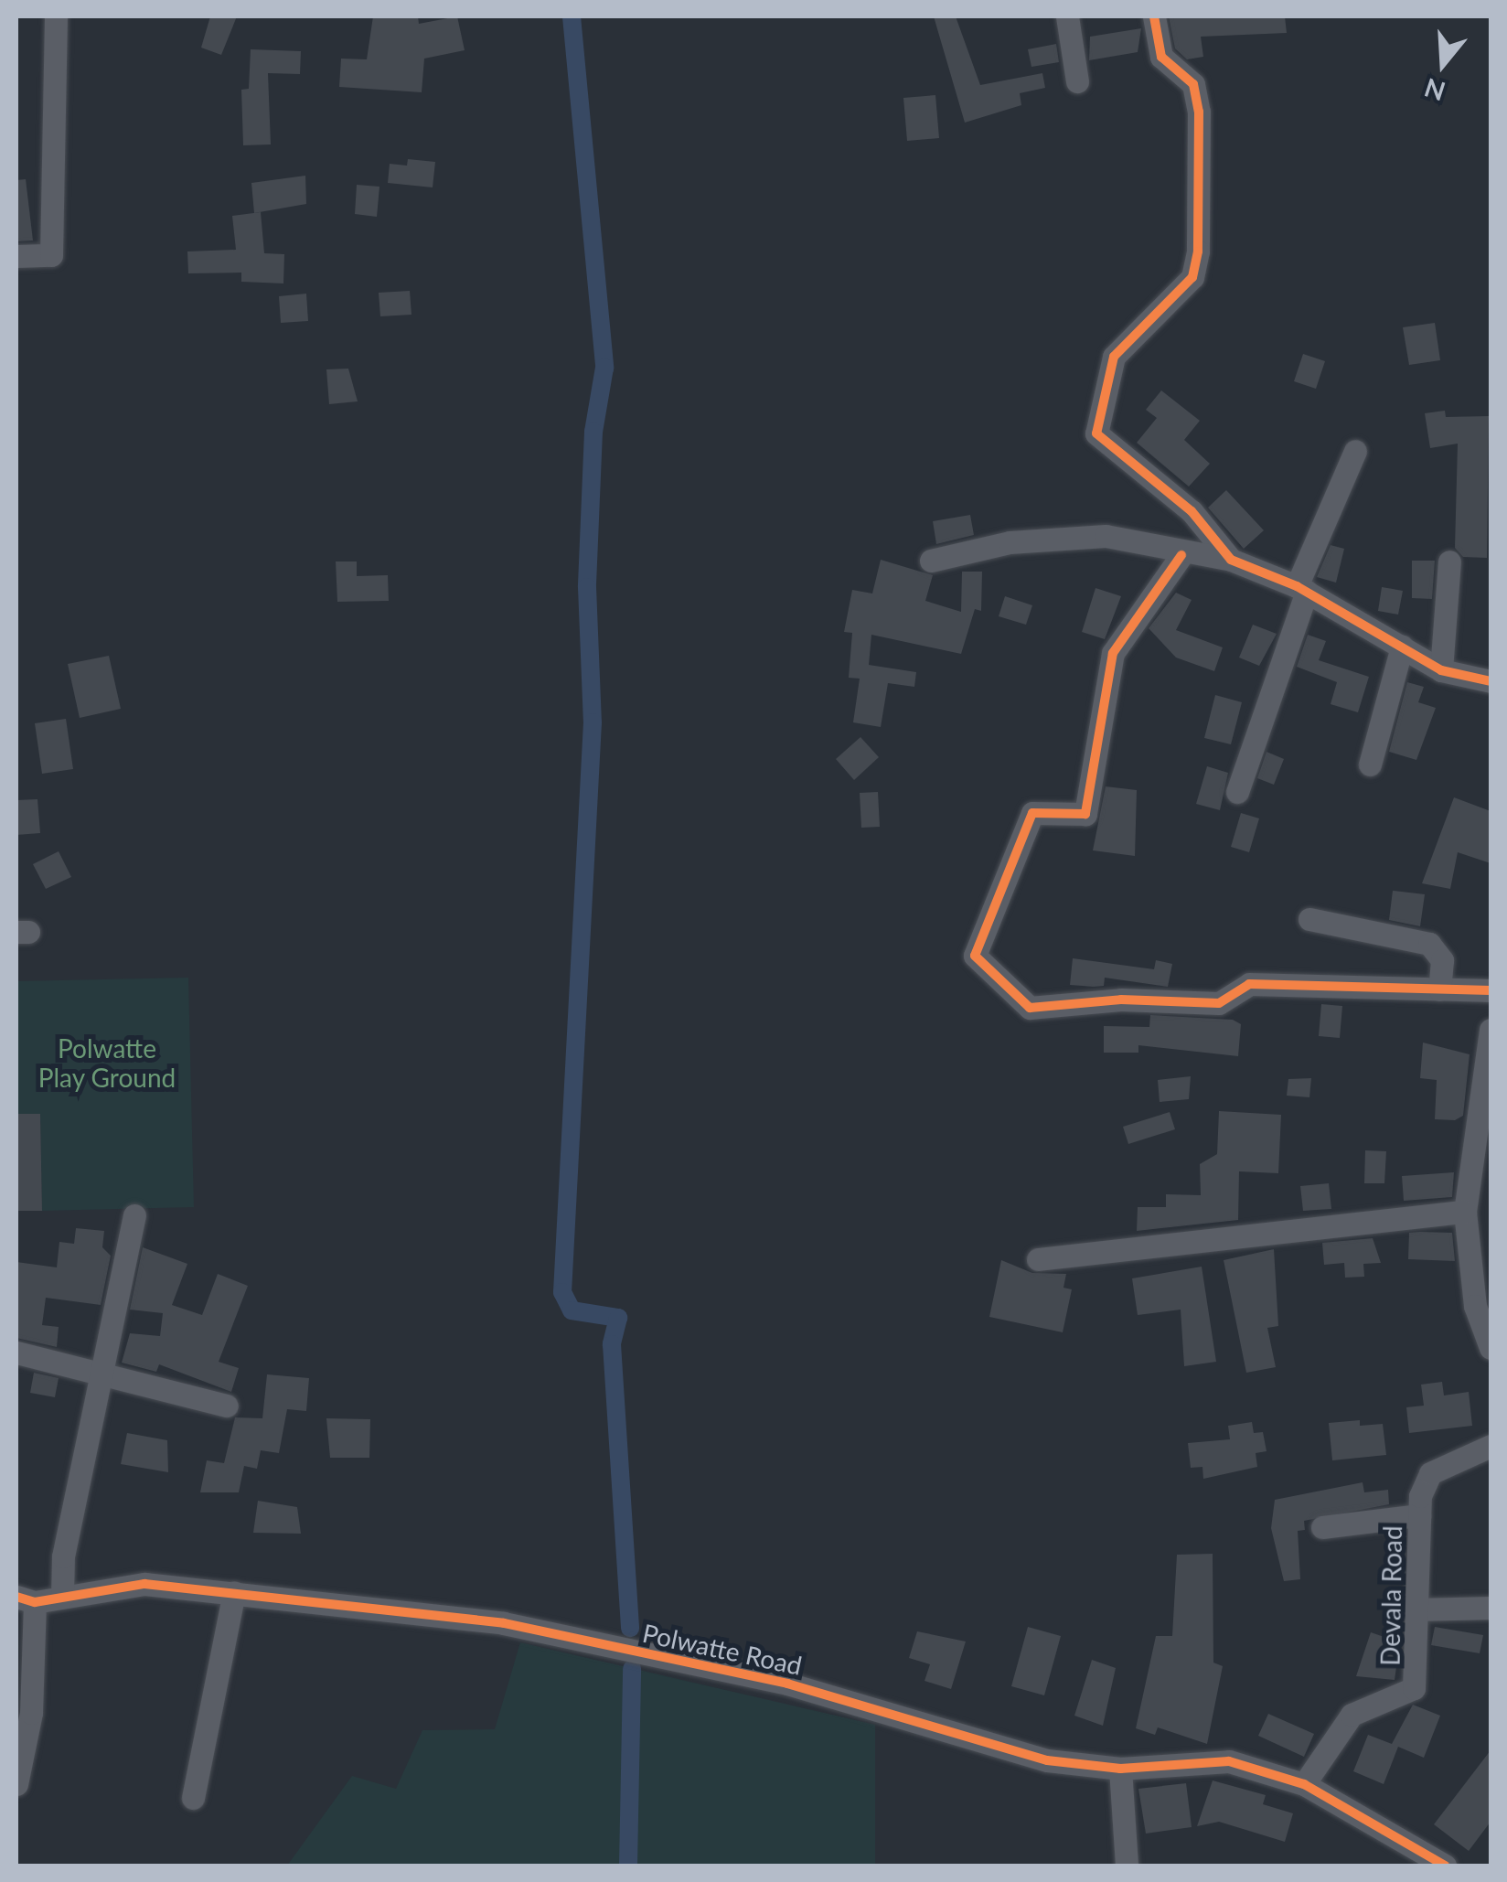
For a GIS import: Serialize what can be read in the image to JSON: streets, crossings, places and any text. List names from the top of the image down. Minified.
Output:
{"streets":{"street":["Devala Road","Polwatte Road"]},"crossings":[["Devala Road","Polwatte Road"]],"parks":["Polwatte Play Ground"],"north":"bottom"}
